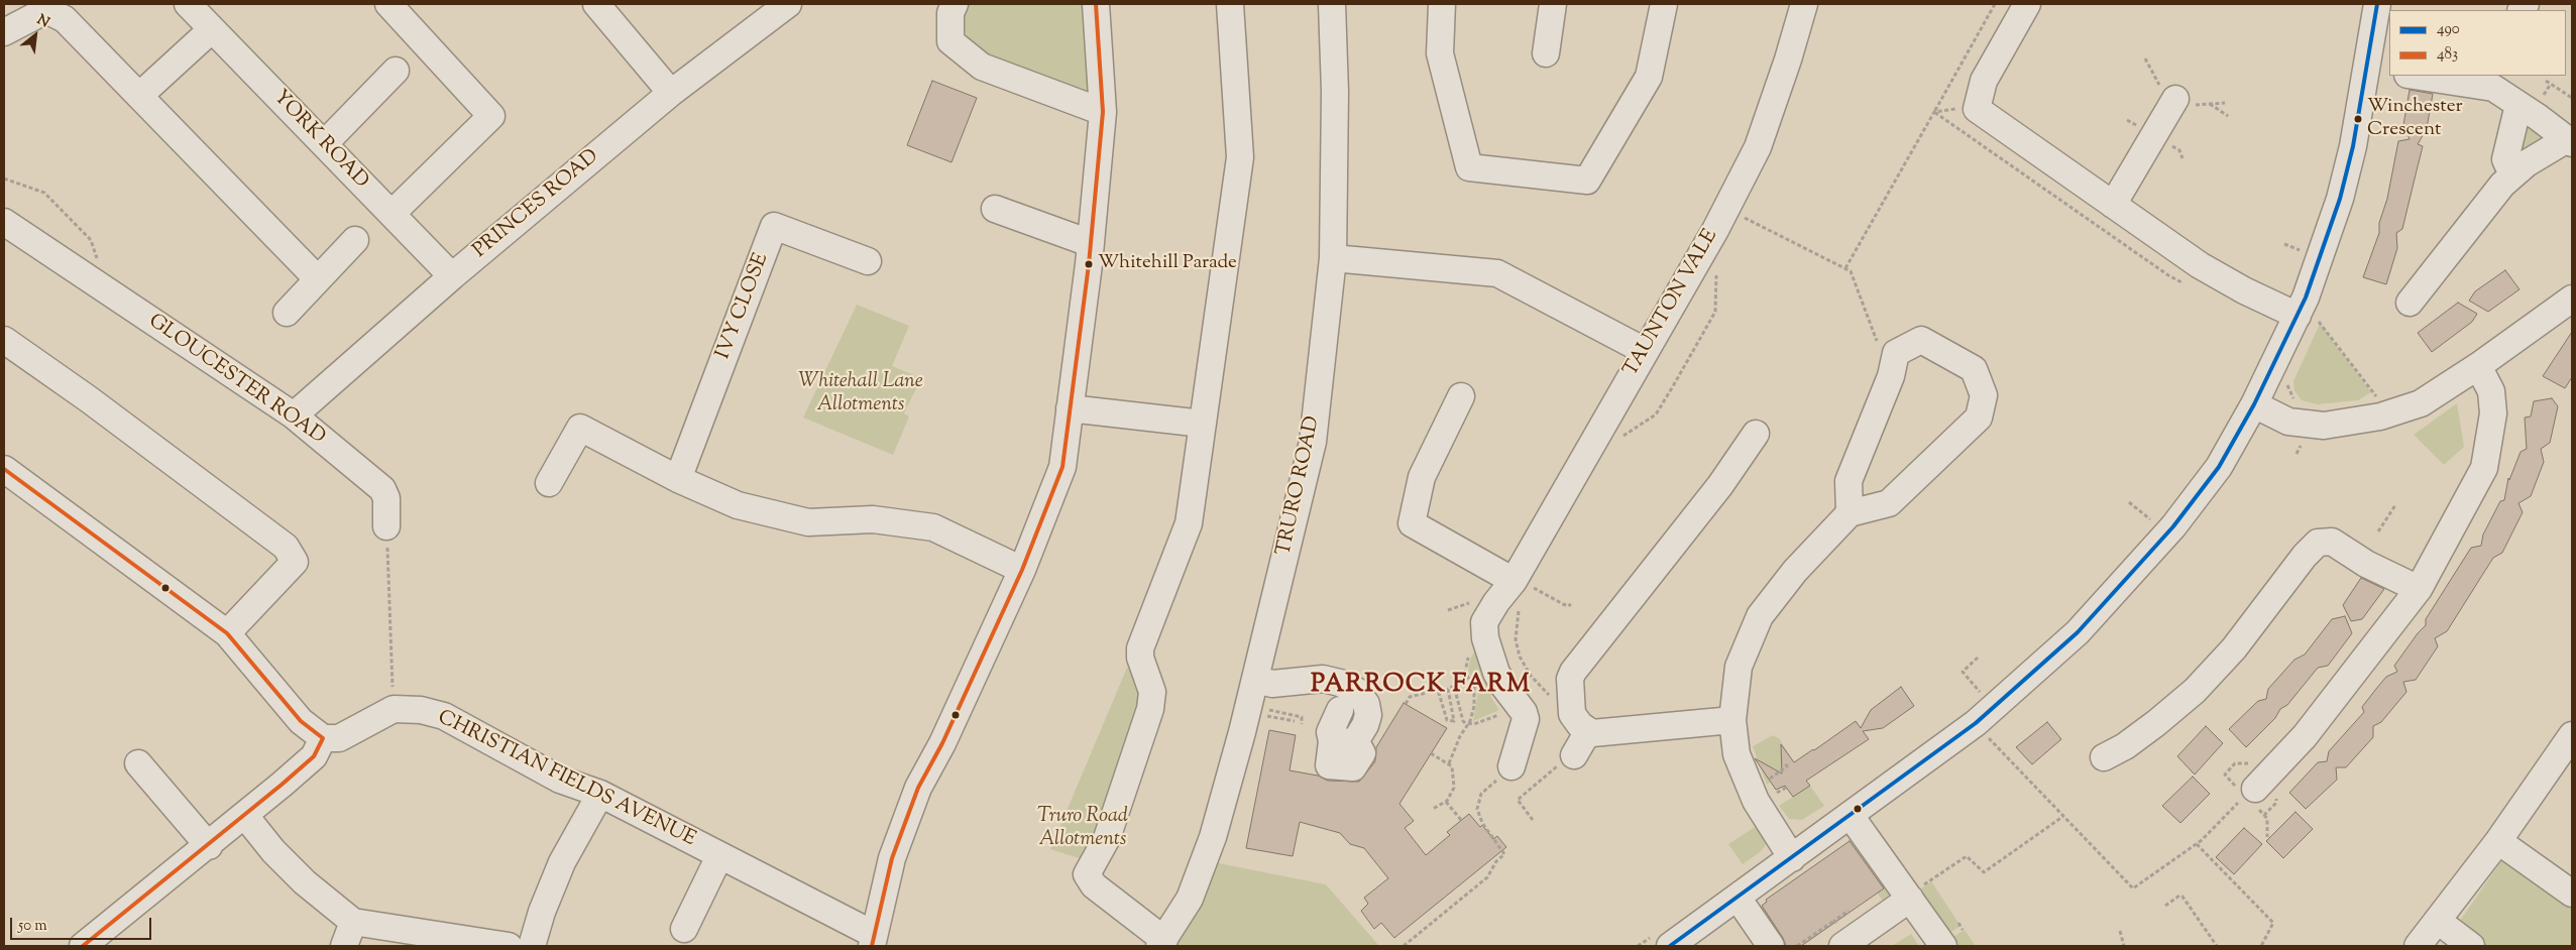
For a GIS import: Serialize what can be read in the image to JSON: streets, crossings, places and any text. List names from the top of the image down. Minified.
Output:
{"streets":{"street":["YORK ROAD","PRINCES ROAD","TAUNTON VALE","IVY CLOSE","GLOUCESTER ROAD","TRURO ROAD","CHRISTIAN FIELDS AVENUE"]},"crossings":[["YORK ROAD","PRINCES ROAD"],["PRINCES ROAD","GLOUCESTER ROAD"]],"districts":["PARROCK FARM"],"parks":["Whitehall Lane Allotments","Truro Road Allotments"],"places":["Winchester Crescent","Whitehill Parade"],"lines":["transit line 490","transit line 483"],"legend":["490","483"],"scale_bar":"50 m","north":"top right"}
